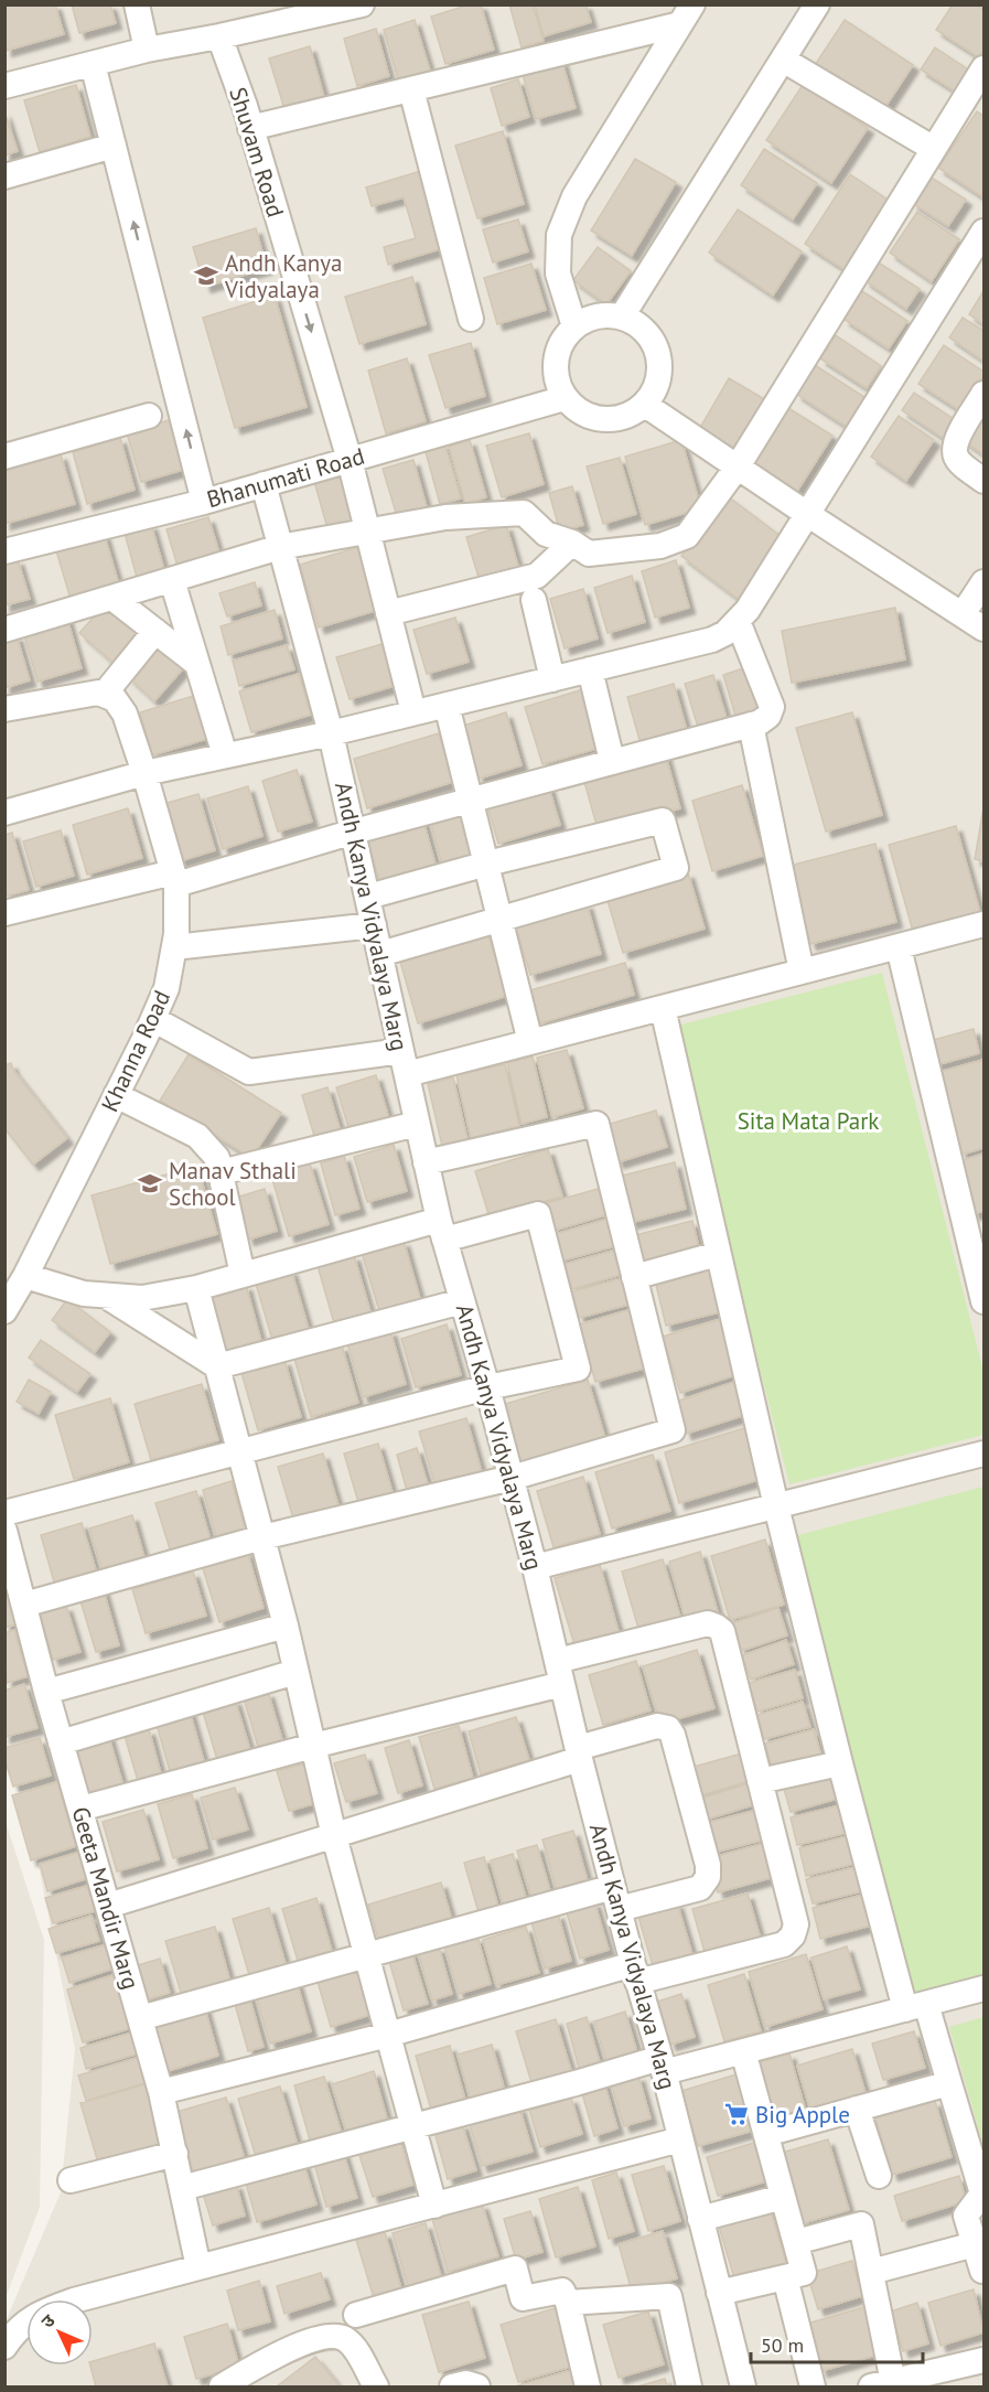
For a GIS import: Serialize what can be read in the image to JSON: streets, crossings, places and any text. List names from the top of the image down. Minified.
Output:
{"streets":{"street":["Shuvam Road","Bhanumati Road","Andh Kanya Vidyalaya Marg","Khanna Road","Geeta Mandir Marg"]},"crossings":[["Shuvam Road","Bhanumati Road"],["Bhanumati Road","Andh Kanya Vidyalaya Marg"]],"parks":["Sita Mata Park"],"places":{"school or university":["Andh Kanya Vidyalaya","Manav Sthali School"],"supermarket":["Big Apple"]},"scale_bar":"50 m","north":"top left"}
